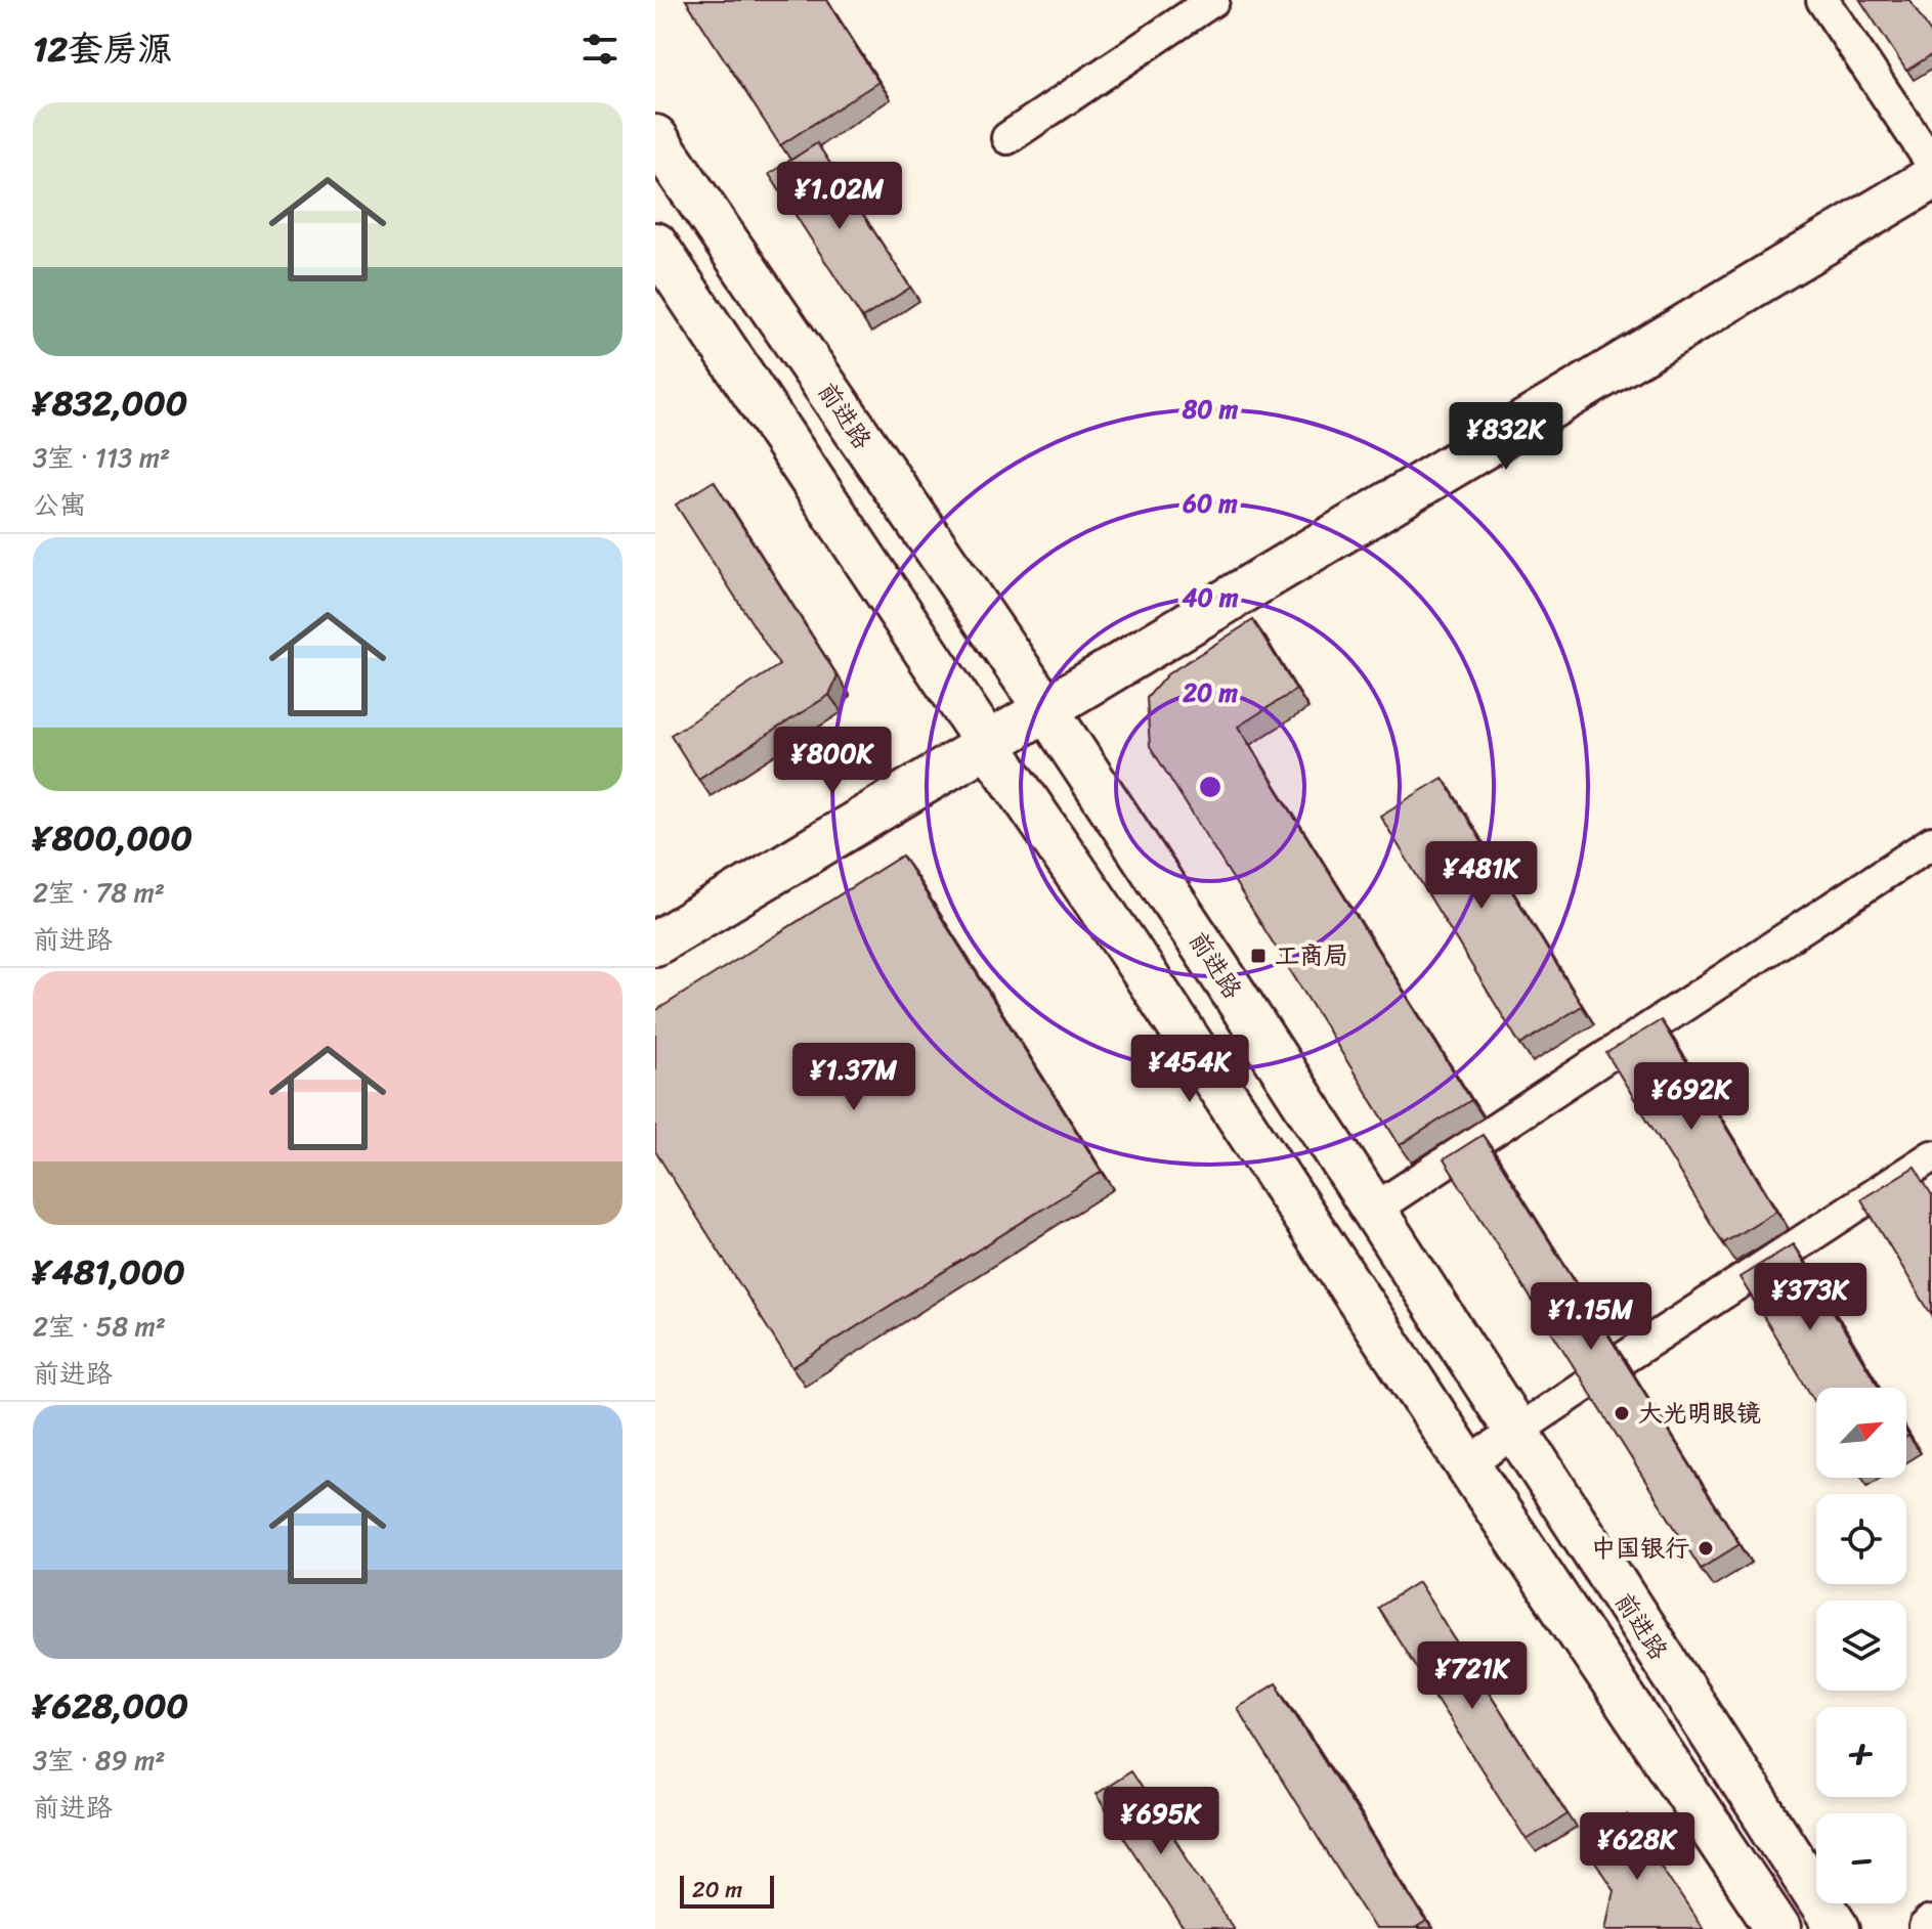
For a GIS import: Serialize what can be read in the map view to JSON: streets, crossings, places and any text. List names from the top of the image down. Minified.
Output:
{"streets":{"main road":["前进路"]},"places":{"transit":["工商局"],"other":["大光明眼镜","中国银行"]},"scale_bar":"20 m","north":"top right","page":{"heading":"12套房源","list":[{"name":"¥832,000","note":"3室 · 113 m² · 公寓"},{"name":"¥800,000","note":"2室 · 78 m² · 前进路"},{"name":"¥481,000","note":"2室 · 58 m² · 前进路"},{"name":"¥628,000","note":"3室 · 89 m² · 前进路"}],"price":["¥1.02M","¥832K","¥800K","¥481K","¥454K","¥1.37M","¥692K","¥373K","¥1.15M","¥721K","¥695K","¥628K"],"map_buttons":["+","−"],"scale":"20 m"},"rings":["80 m","60 m","40 m","20 m"]}
